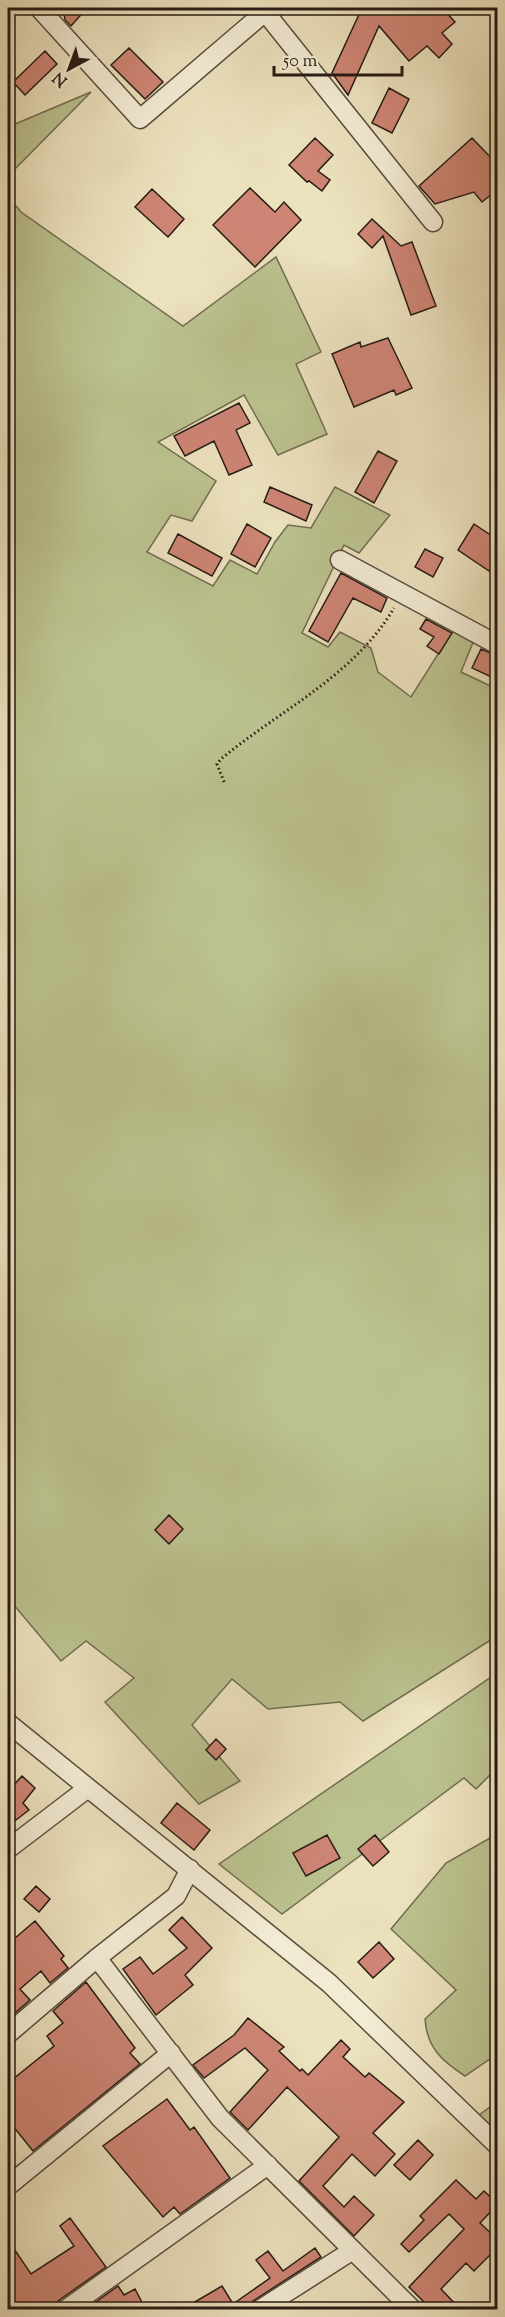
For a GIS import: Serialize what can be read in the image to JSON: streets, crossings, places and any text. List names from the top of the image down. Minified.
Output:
{"scale_bar":"50 m","north":"bottom left"}
